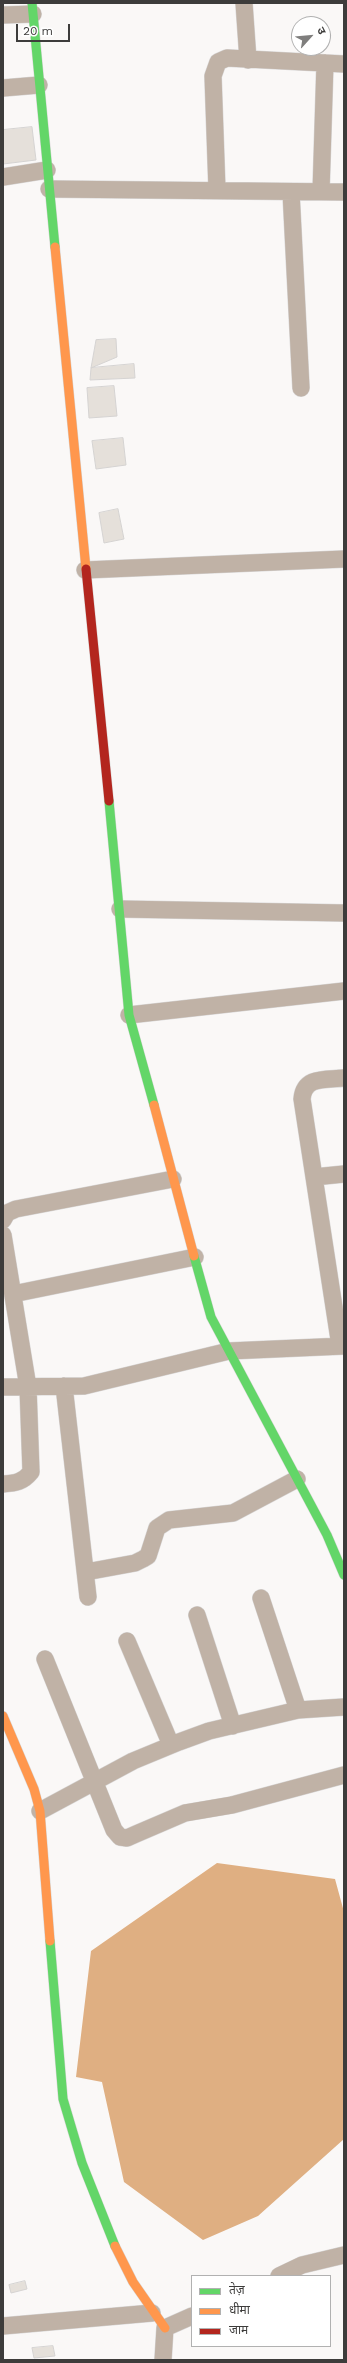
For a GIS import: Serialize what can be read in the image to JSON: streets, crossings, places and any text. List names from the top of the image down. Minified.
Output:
{"legend":["तेज़","धीमा","जाम"],"scale_bar":"20 m","north":"top right"}
